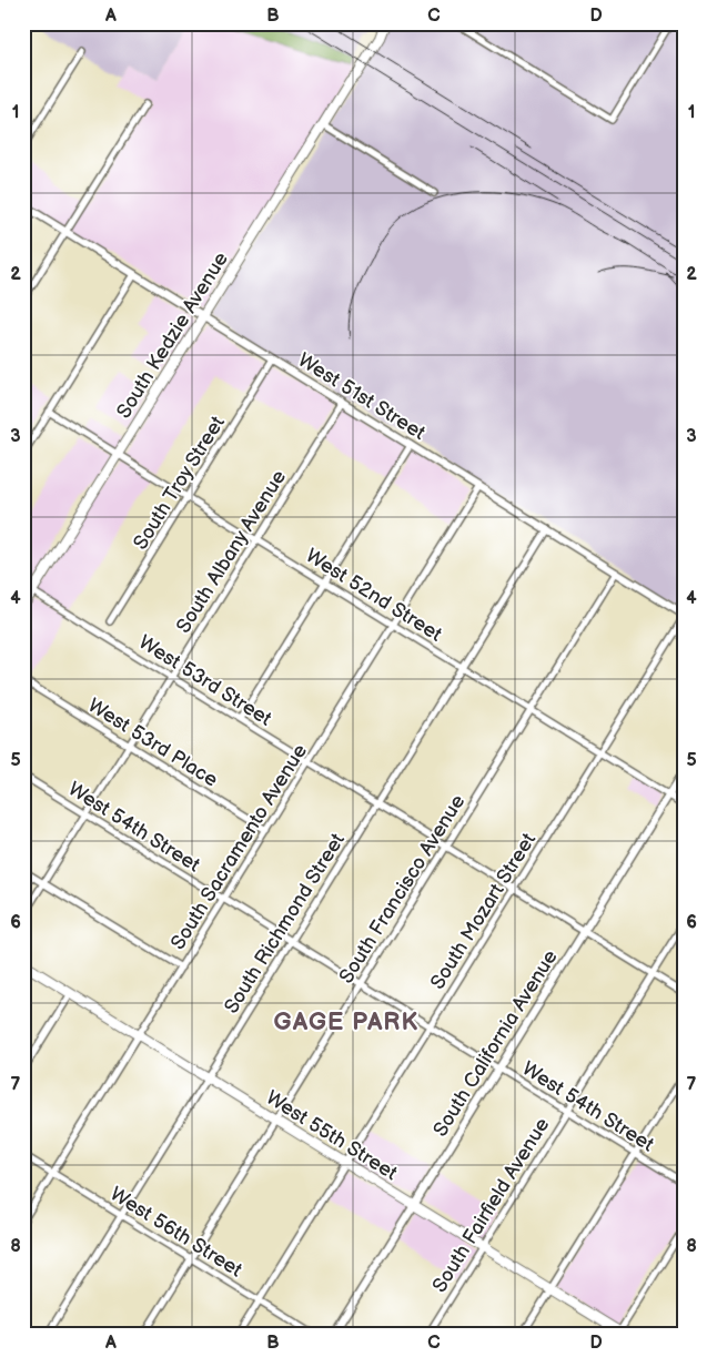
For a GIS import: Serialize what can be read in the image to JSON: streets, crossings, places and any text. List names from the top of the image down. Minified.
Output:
{"streets":{"main road":["South Kedzie Avenue","West 55th Street"],"street":["West 51st Street","South Troy Street","South Albany Avenue","West 52nd Street","West 53rd Street","West 53rd Place","West 54th Street","South Sacramento Avenue","South Francisco Avenue","South Mozart Street","South Richmond Street","South California Avenue","South Fairfield Avenue","West 56th Street"]},"crossings":[["South Kedzie Avenue","West 51st Street"],["South Kedzie Avenue","West 52nd Street"],["South Kedzie Avenue","West 53rd Street"],["West 51st Street","South Troy Street"],["West 51st Street","South Albany Avenue"],["West 51st Street","South Sacramento Avenue"],["West 51st Street","South Francisco Avenue"],["West 51st Street","South Mozart Street"],["West 51st Street","South Richmond Street"],["South Troy Street","West 52nd Street"],["South Albany Avenue","West 52nd Street"],["South Albany Avenue","West 53rd Street"],["South Albany Avenue","West 53rd Place"],["South Albany Avenue","West 54th Street"],["West 52nd Street","South Sacramento Avenue"],["West 52nd Street","South Francisco Avenue"],["West 52nd Street","South Mozart Street"],["West 52nd Street","South Richmond Street"],["West 52nd Street","South California Avenue"],["West 53rd Street","South Sacramento Avenue"],["West 53rd Street","South Francisco Avenue"],["West 53rd Street","South Mozart Street"],["West 53rd Street","South Richmond Street"],["West 53rd Street","South California Avenue"],["West 53rd Street","South Fairfield Avenue"],["West 53rd Place","South Sacramento Avenue"],["West 54th Street","South Sacramento Avenue"],["West 54th Street","South Francisco Avenue"],["West 54th Street","South Mozart Street"],["West 54th Street","South Richmond Street"],["West 54th Street","South California Avenue"],["West 54th Street","South Fairfield Avenue"],["South Sacramento Avenue","West 55th Street"],["South Sacramento Avenue","West 56th Street"],["South Francisco Avenue","West 55th Street"],["South Francisco Avenue","West 56th Street"],["South Mozart Street","West 55th Street"],["South Mozart Street","West 56th Street"],["South Richmond Street","West 55th Street"],["South Richmond Street","West 56th Street"],["South California Avenue","West 55th Street"],["West 55th Street","South Fairfield Avenue"]],"districts":["GAGE PARK"],"grid":{"columns":["A","B","C","D"],"rows":["1","2","3","4","5","6","7","8"]}}
